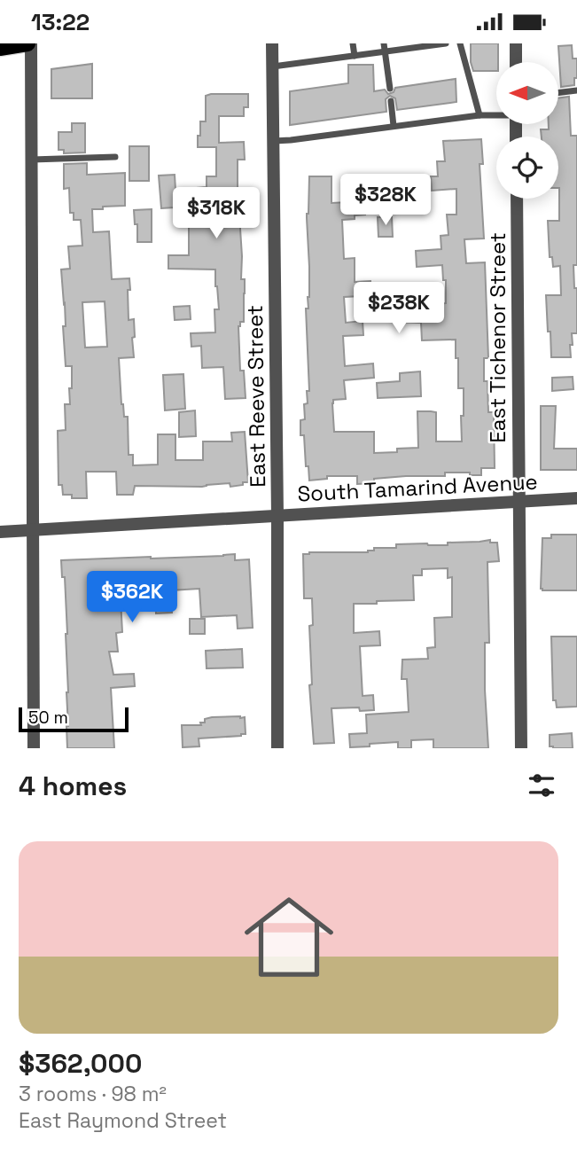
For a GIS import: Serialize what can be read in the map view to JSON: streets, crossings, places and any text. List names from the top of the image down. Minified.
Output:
{"streets":{"street":["East Tichenor Street","East Reeve Street","South Tamarind Avenue"]},"crossings":[["East Tichenor Street","South Tamarind Avenue"],["East Reeve Street","South Tamarind Avenue"]],"scale_bar":"50 m","north":"left","page":{"status":"13:22","price":["$328K","$318K","$238K","$362K"],"scale":"50 m","heading":"4 homes","list":[{"name":"$362,000","note":"3 rooms · 98 m² · East Raymond Street"}]}}
